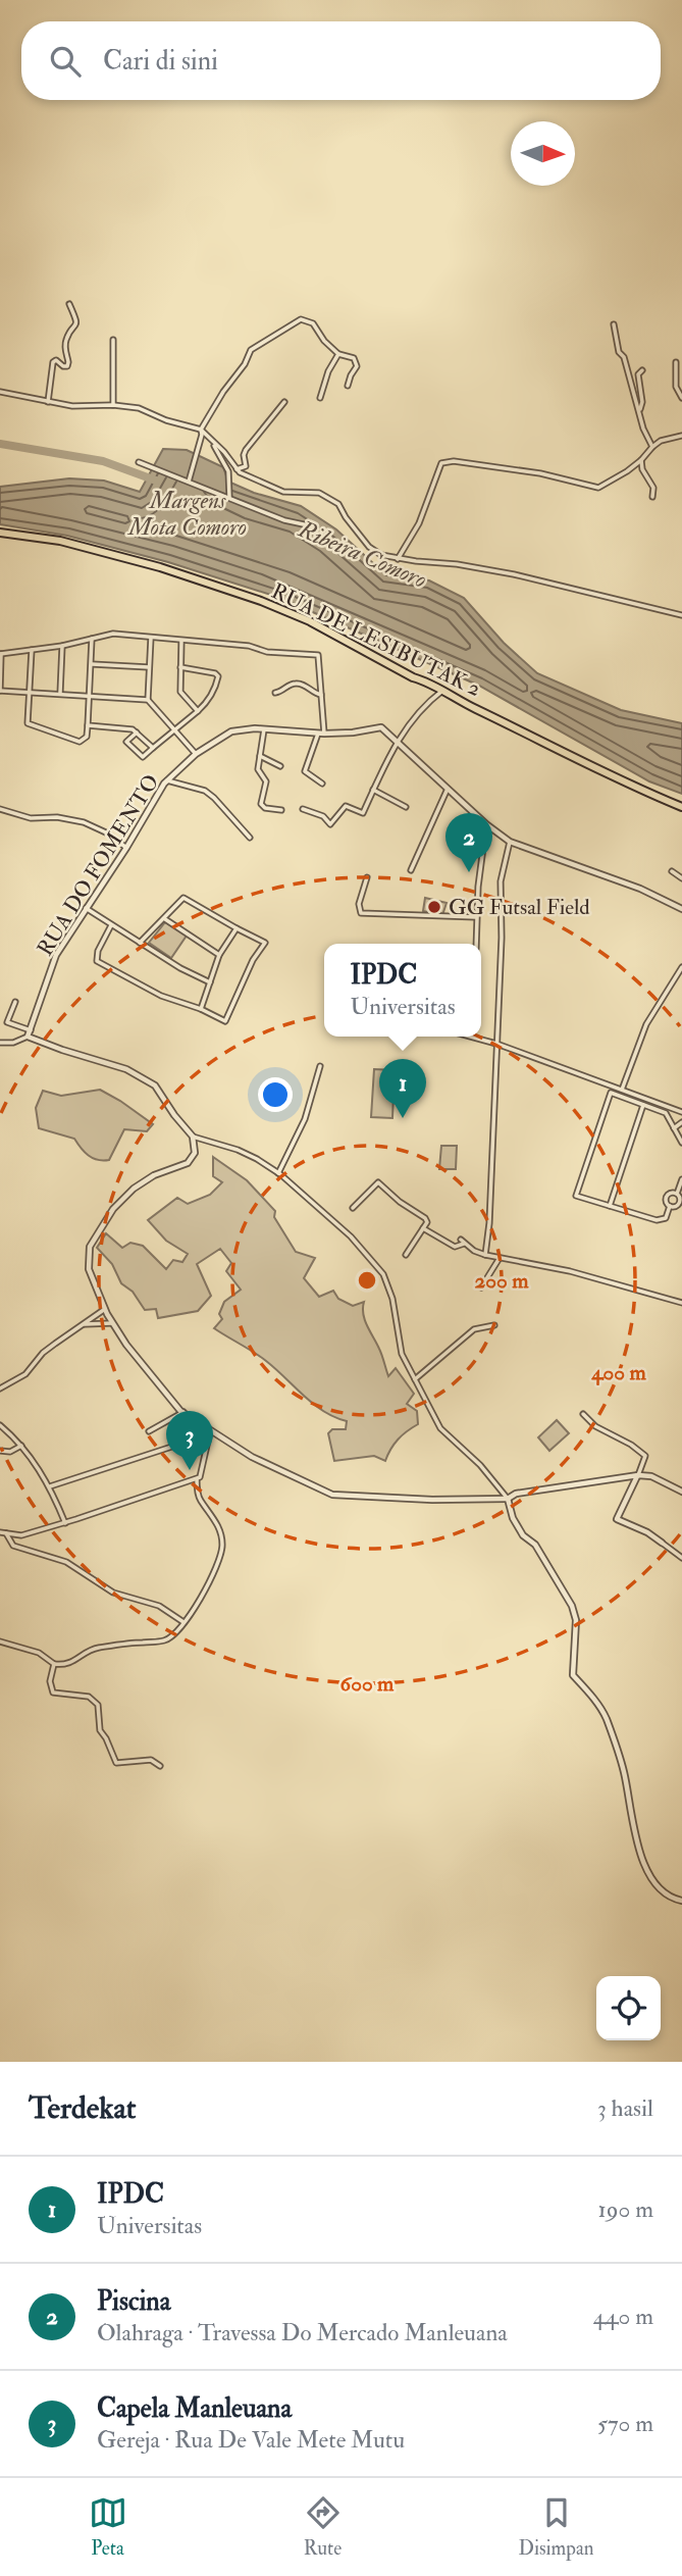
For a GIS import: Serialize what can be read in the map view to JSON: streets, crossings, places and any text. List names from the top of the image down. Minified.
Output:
{"streets":{"main road":["RUA DE LESIBUTAK 2"],"street":["RUA DO FOMENTO"]},"water":["Margens Mota Comoro","Ribeira Comoro"],"places":["GG Futsal Field"],"north":"right","page":{"search":"Cari di sini","pins":["2","1","3"],"popup":["IPDC","Universitas"],"heading":["Terdekat","3 hasil"],"list":[{"mark":"1","name":"IPDC","note":"Universitas","value":"190 m"},{"mark":"2","name":"Piscina","note":"Olahraga · Travessa Do Mercado Manleuana","value":"440 m"},{"mark":"3","name":"Capela Manleuana","note":"Gereja · Rua De Vale Mete Mutu","value":"570 m"}],"nav":["Peta","Rute","Disimpan"]},"rings":["200 m","400 m","600 m"]}
